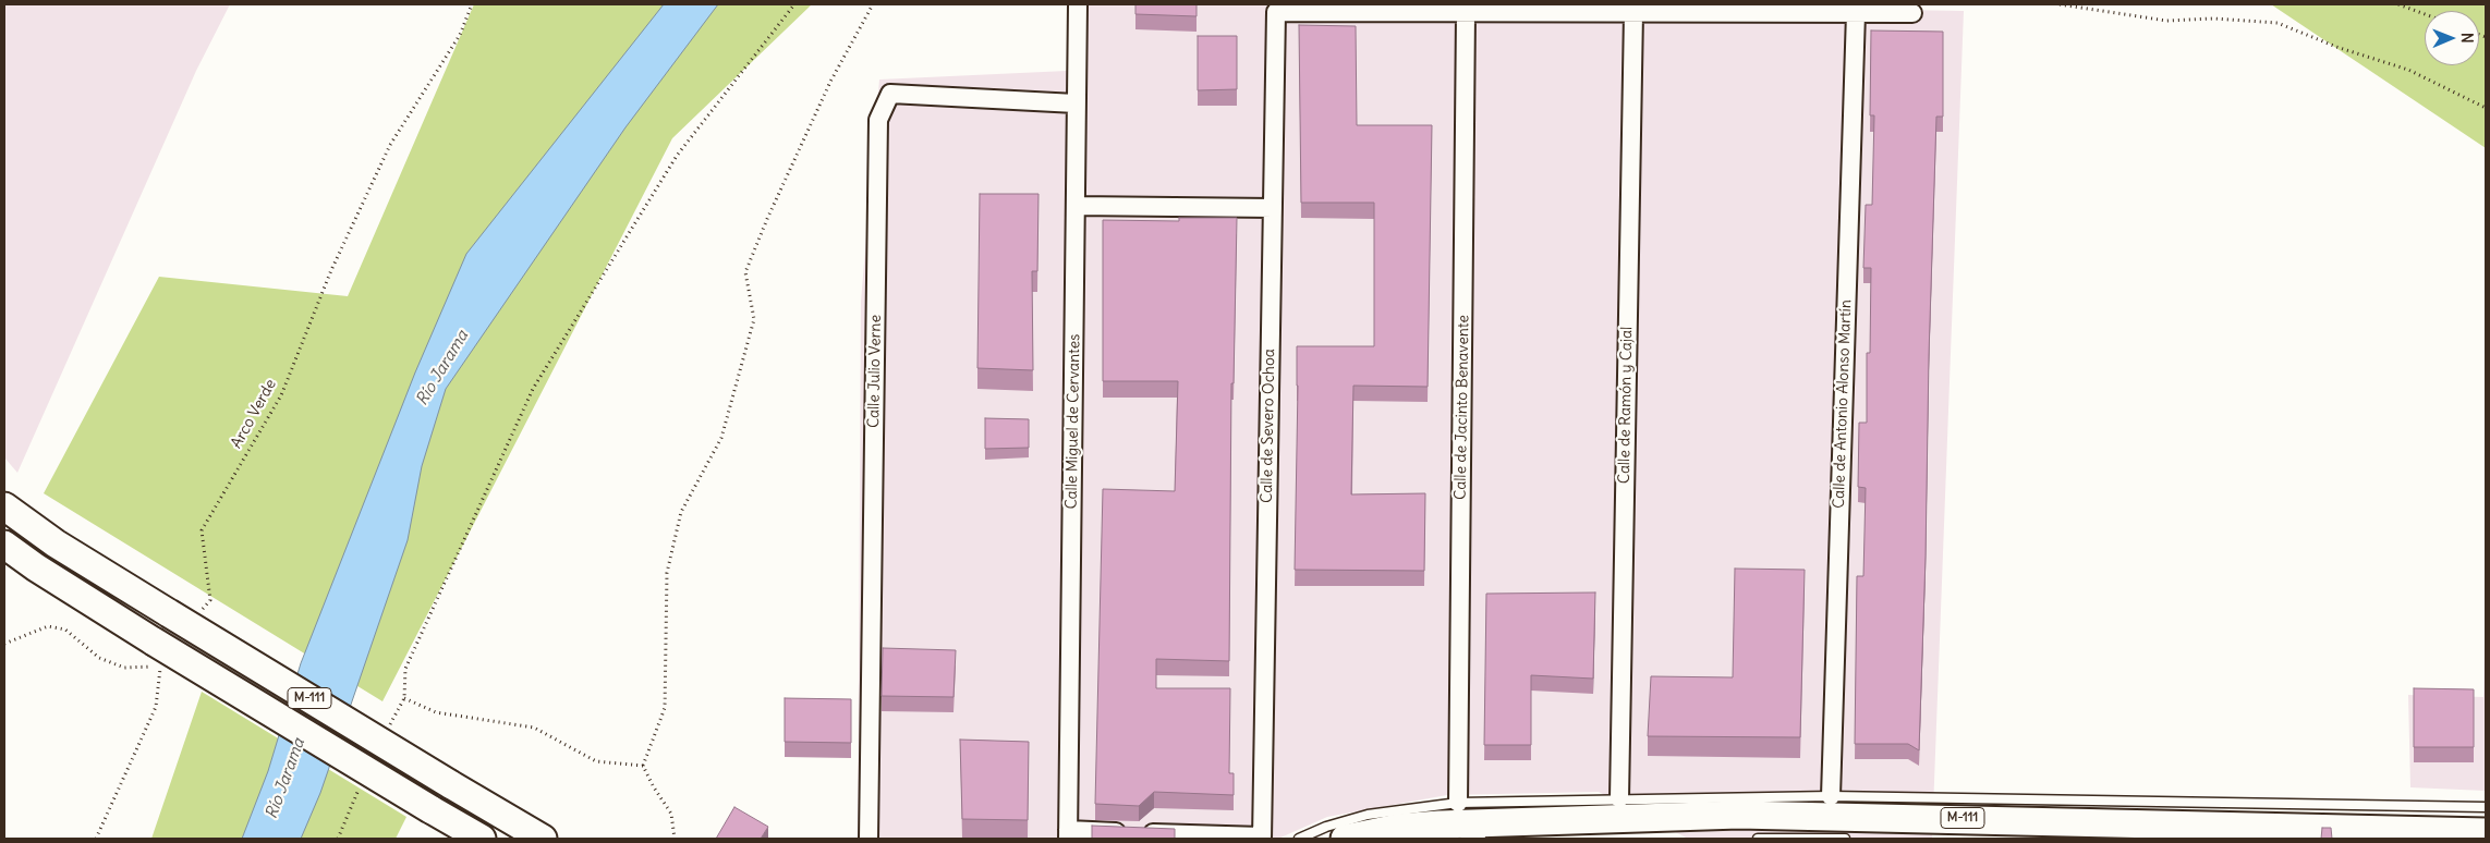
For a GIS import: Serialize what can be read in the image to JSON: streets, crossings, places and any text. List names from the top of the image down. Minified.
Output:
{"streets":{"main road":["M-111"],"street":["Calle Julio Verne","Calle de Antonio Alonso Martín","Calle de Ramón y Cajal","Calle de Jacinto Benavente","Calle Miguel de Cervantes","Calle de Severo Ochoa"],"path":["Arco Verde"]},"crossings":[["Calle Julio Verne","Calle Miguel de Cervantes"],["Calle de Jacinto Benavente","Calle de Severo Ochoa"]],"water":["Río Jarama"],"north":"right"}
